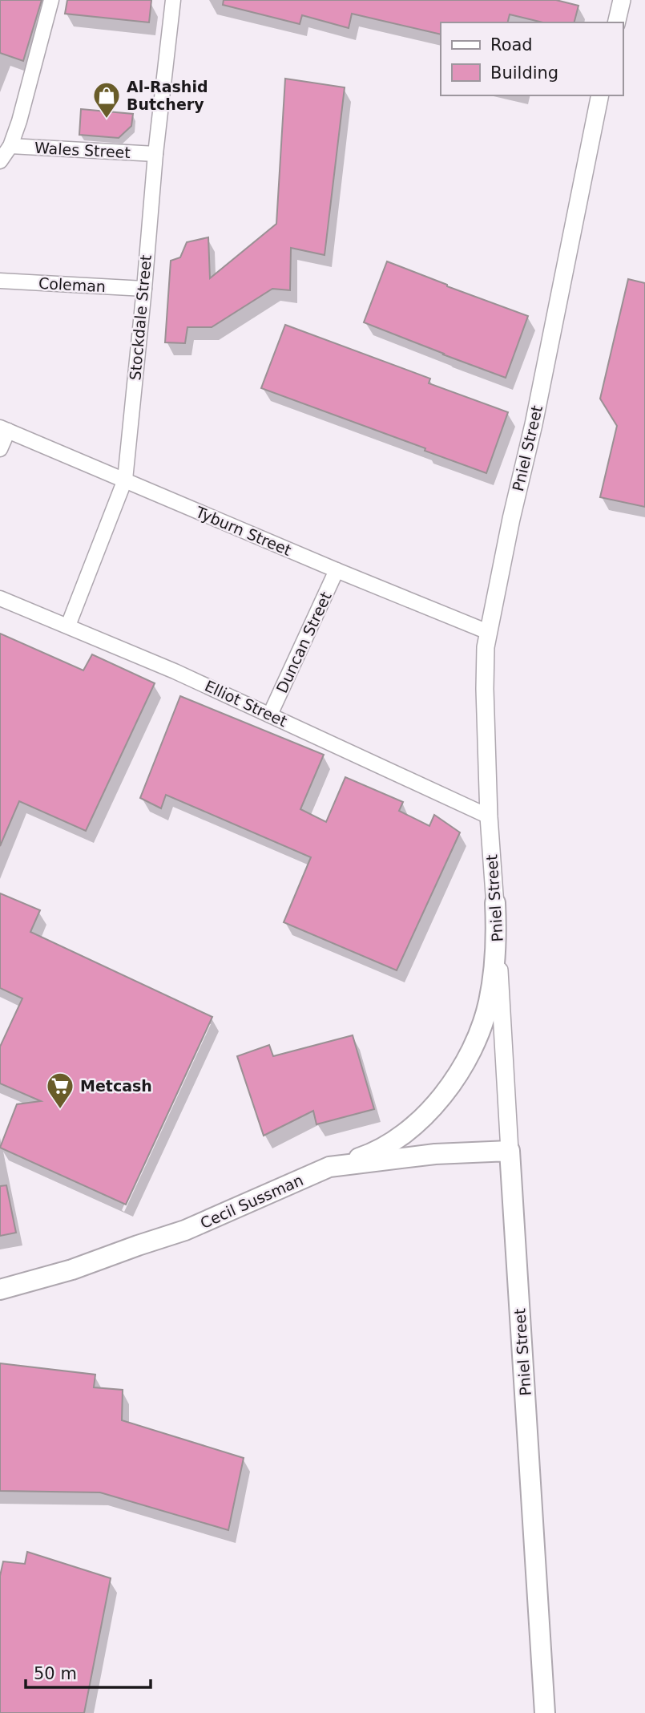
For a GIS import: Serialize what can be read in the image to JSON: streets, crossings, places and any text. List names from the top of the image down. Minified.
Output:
{"streets":{"main road":["Pniel Street","Cecil Sussman"],"street":["Wales Street","Coleman","Stockdale Street","Tyburn Street","Duncan Street","Elliot Street"]},"crossings":[["Wales Street","Stockdale Street"],["Coleman","Stockdale Street"],["Stockdale Street","Tyburn Street"],["Stockdale Street","Elliot Street"],["Pniel Street","Tyburn Street"],["Pniel Street","Elliot Street"],["Pniel Street","Cecil Sussman"],["Tyburn Street","Duncan Street"],["Duncan Street","Elliot Street"]],"places":{"shop":["Al-Rashid Butchery"],"supermarket":["Metcash"]},"legend":["Road","Building"],"scale_bar":"50 m"}
